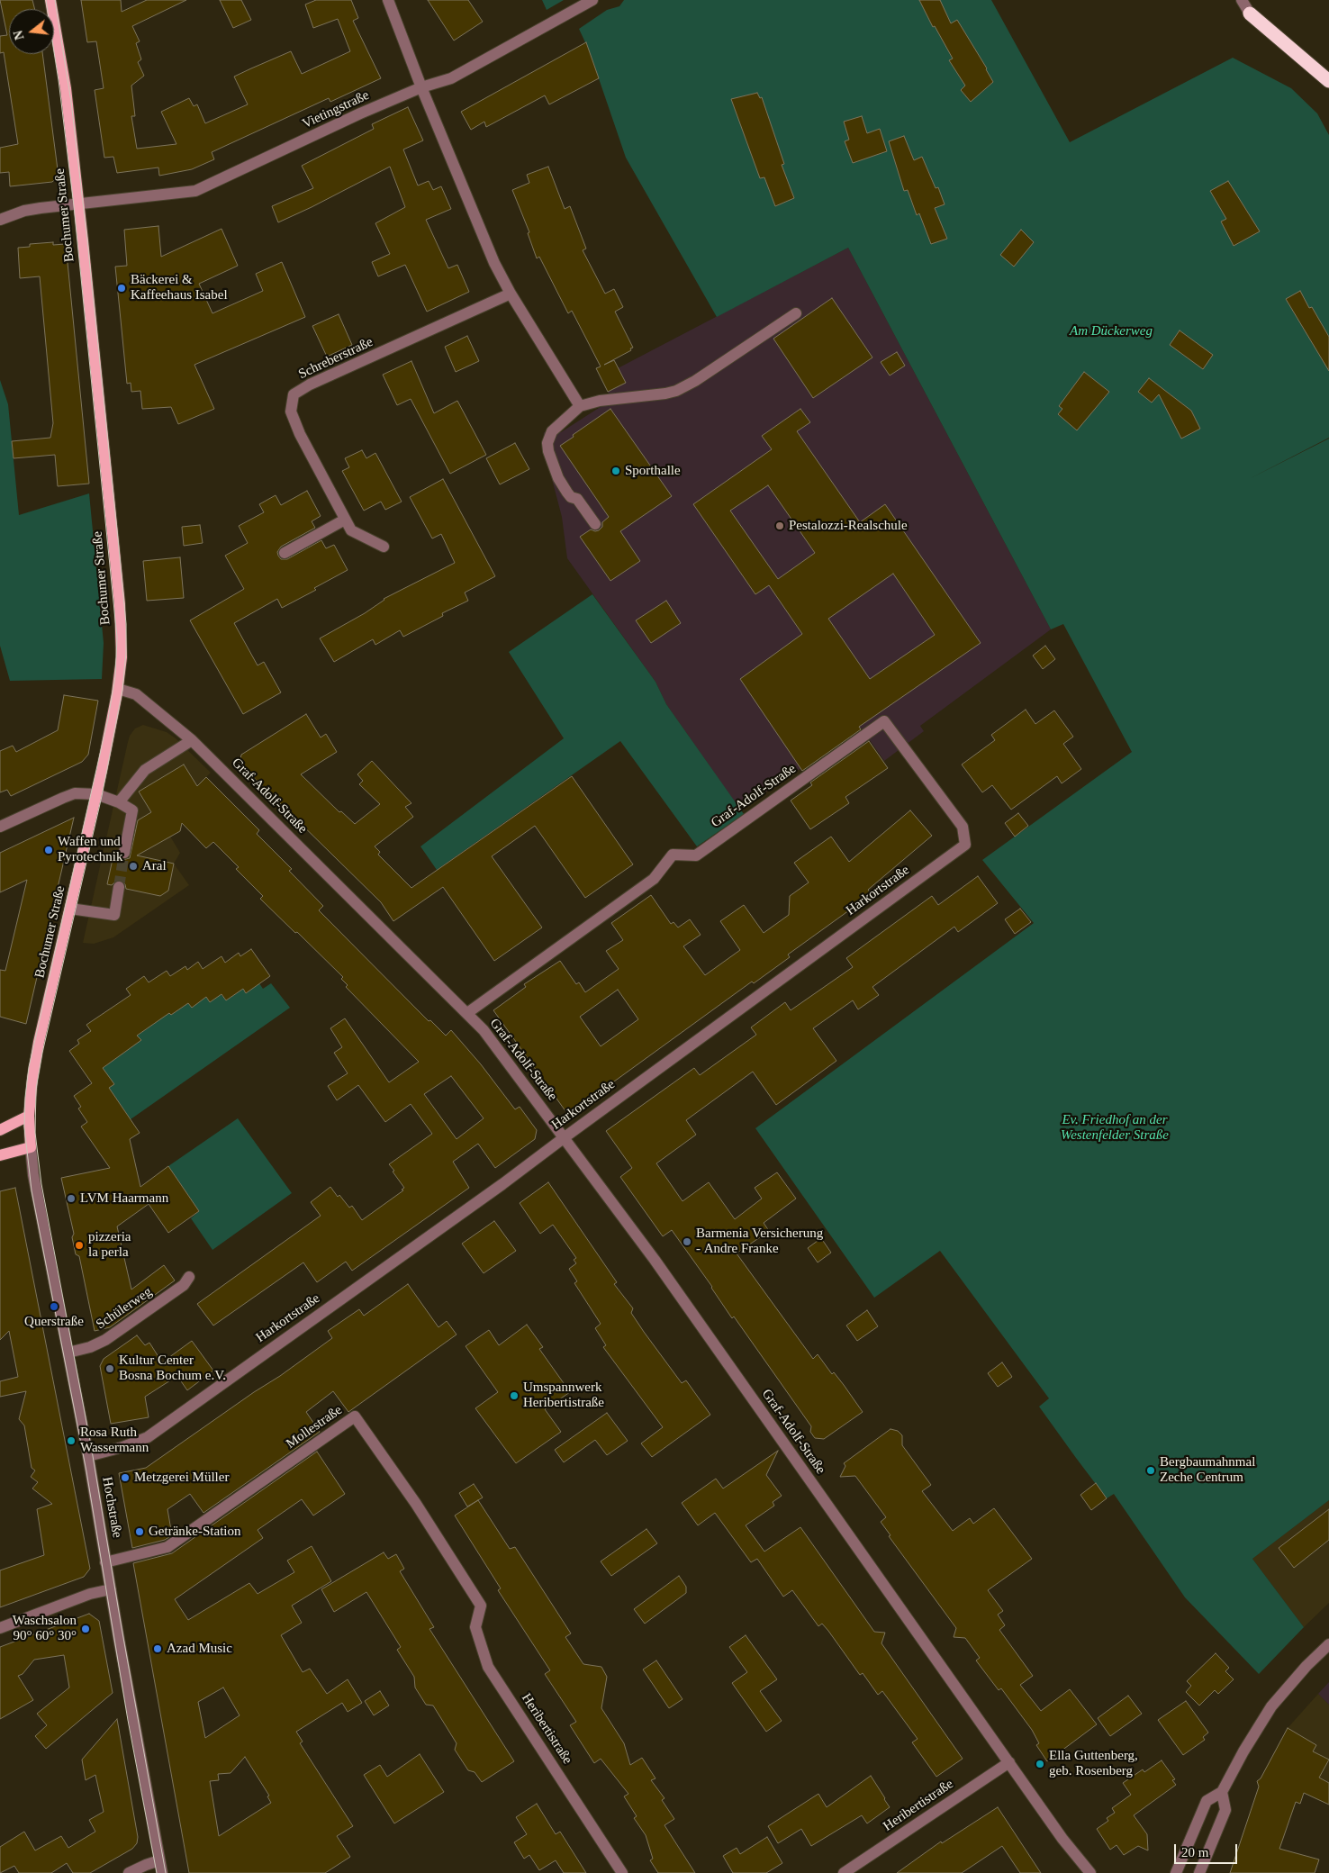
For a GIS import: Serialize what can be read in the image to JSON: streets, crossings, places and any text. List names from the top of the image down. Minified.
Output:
{"streets":{"main road":["Bochumer Straße"],"street":["Vietingstraße","Schreberstraße","Graf-Adolf-Straße","Harkortstraße","Schülerweg","Mollestraße","Hochstraße","Heribertistraße"]},"crossings":[["Vietingstraße","Bochumer Straße"],["Bochumer Straße","Graf-Adolf-Straße"],["Bochumer Straße","Hochstraße"],["Graf-Adolf-Straße","Harkortstraße"],["Graf-Adolf-Straße","Heribertistraße"],["Harkortstraße","Hochstraße"],["Schülerweg","Hochstraße"],["Mollestraße","Hochstraße"],["Mollestraße","Heribertistraße"]],"parks":["Am Dückerweg","Ev. Friedhof an der Westenfelder Straße"],"places":["Bäckerei & Kaffeehaus Isabel","Sporthalle","Pestalozzi-Realschule","Waffen und Pyrotechnik","Aral","LVM Haarmann","Barmenia Versicherung - Andre Franke","pizzeria la perla","Querstraße","Kultur Center Bosna Bochum e.V.","Umspannwerk Heribertistraße","Rosa Ruth Wassermann","Bergbaumahnmal Zeche Centrum","Metzgerei Müller","Getränke-Station","Waschsalon 90° 60° 30°","Azad Music","Ella Guttenberg, geb. Rosenberg"],"scale_bar":"20 m","north":"left"}
